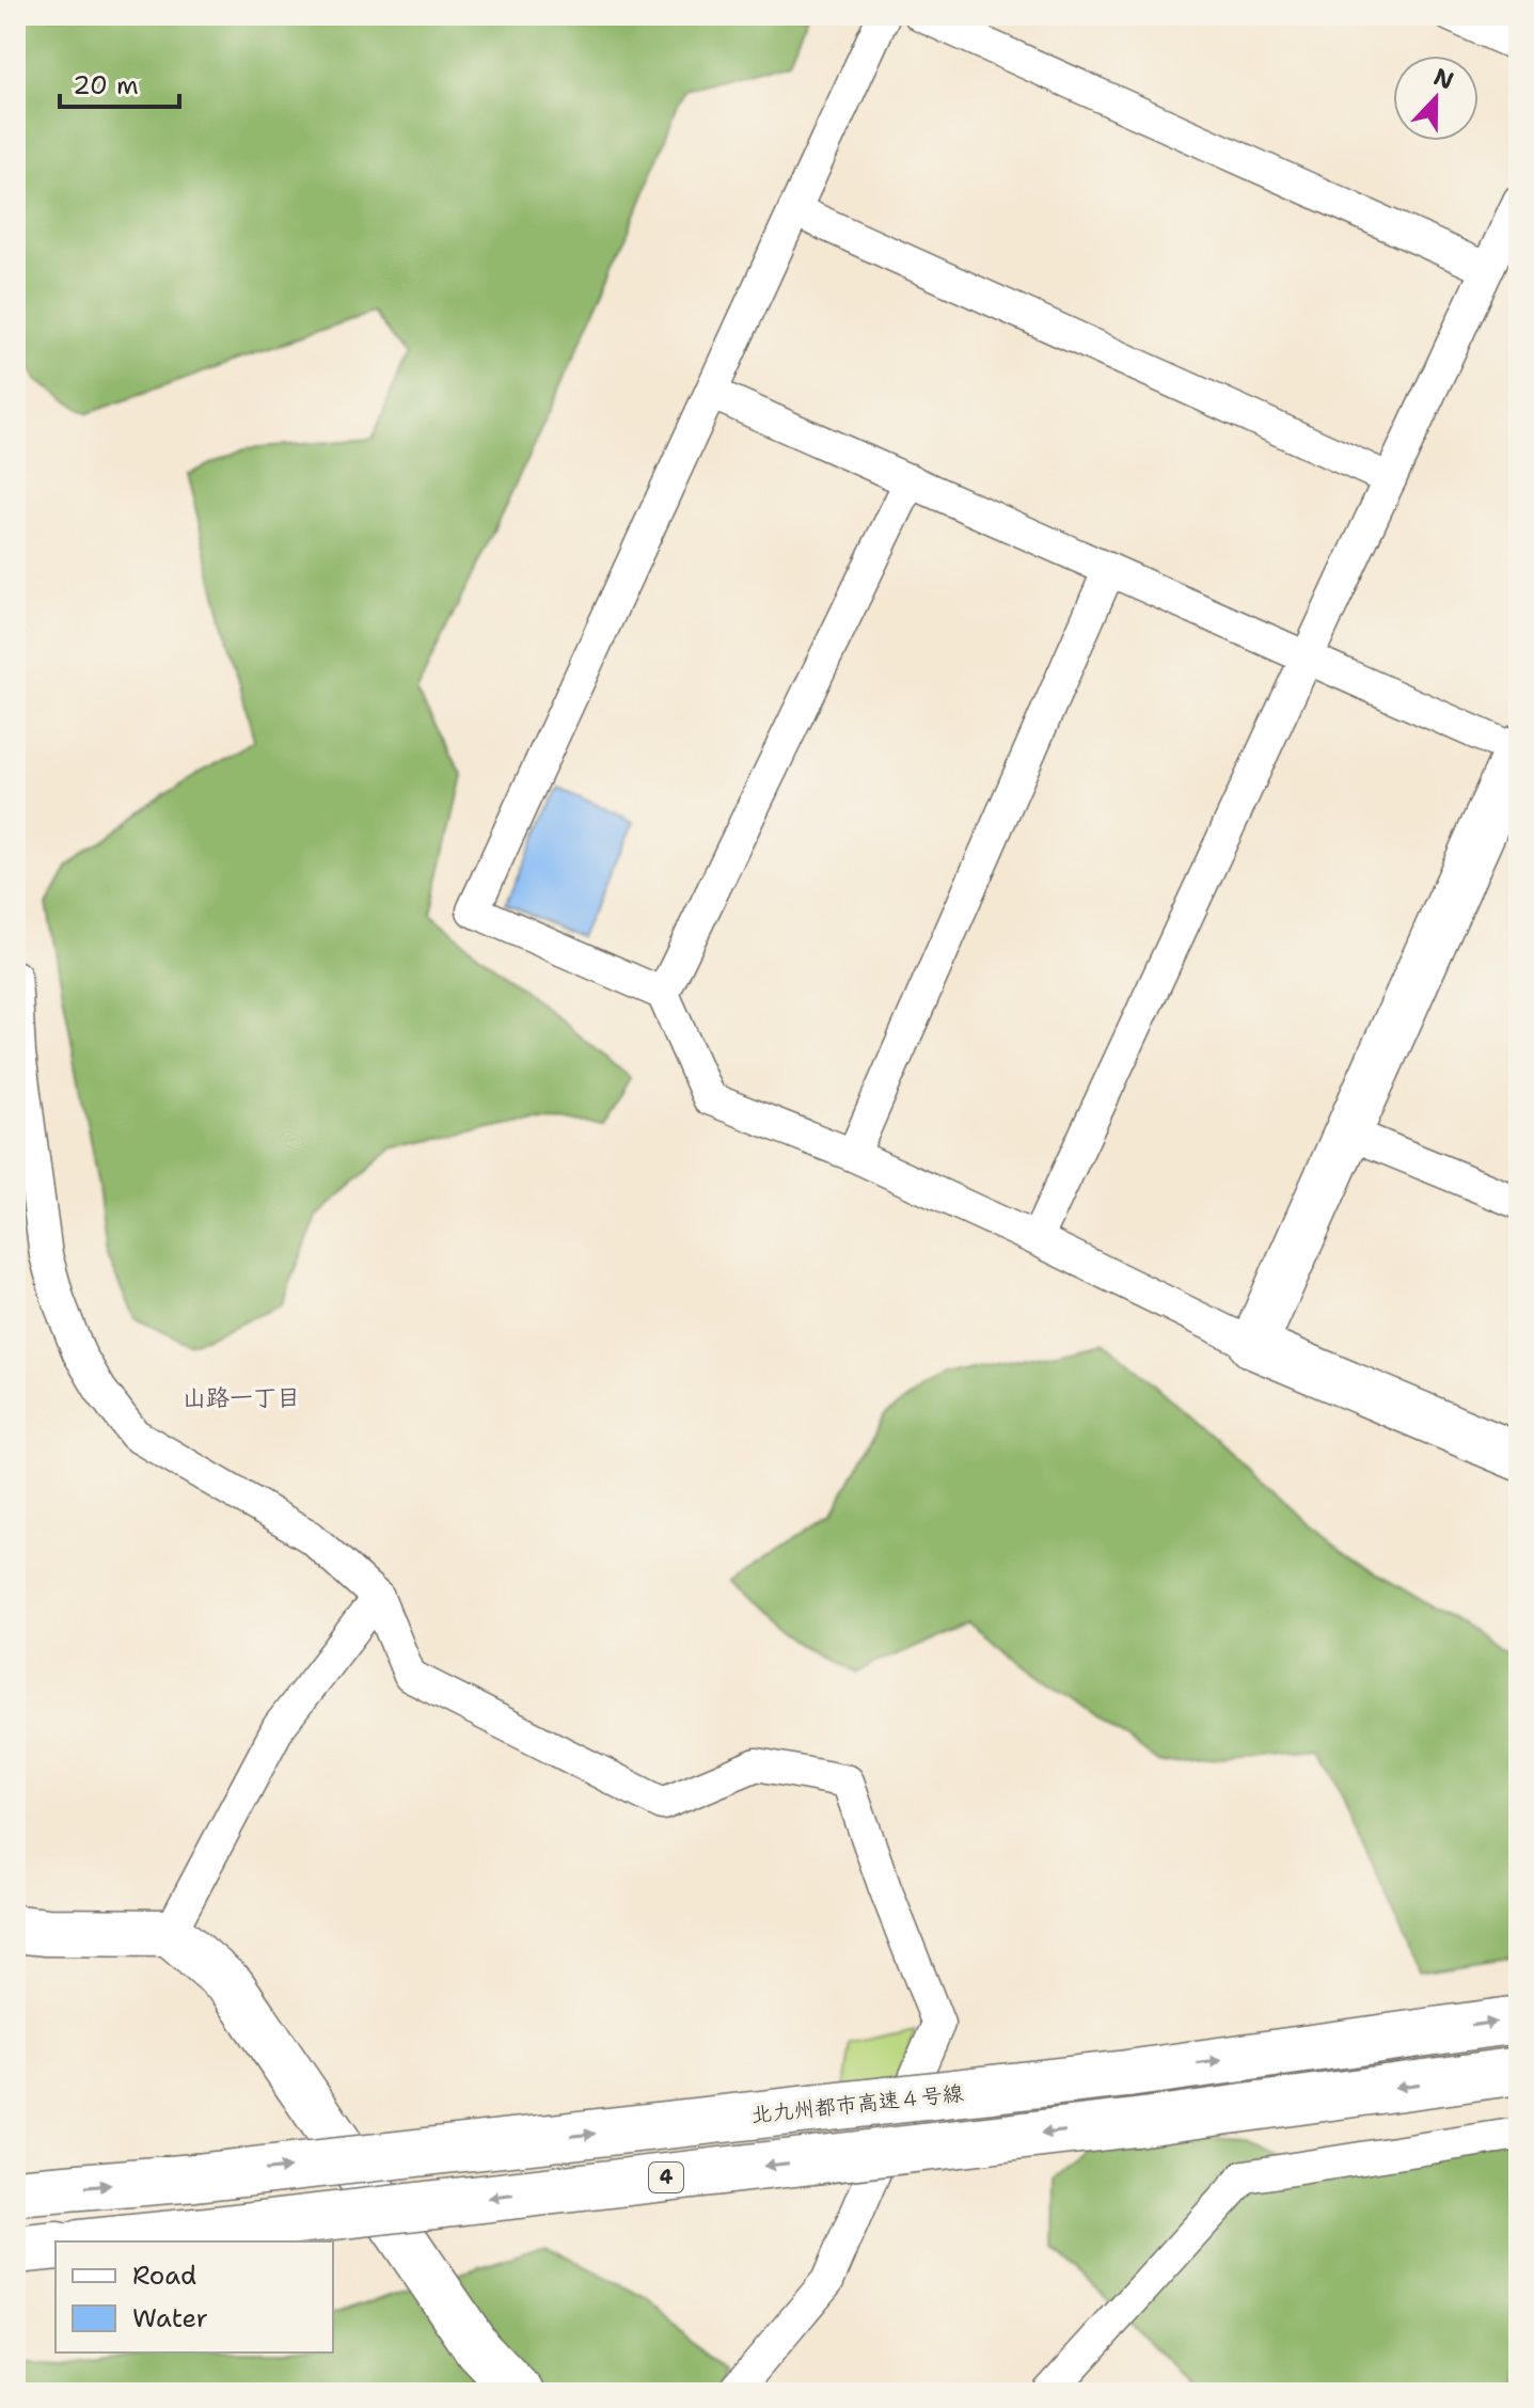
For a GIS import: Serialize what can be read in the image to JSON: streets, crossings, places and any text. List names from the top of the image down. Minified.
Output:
{"streets":{"main road":["北九州都市高速４号線","4"]},"districts":["山路一丁目"],"legend":["Road","Water"],"scale_bar":"20 m","north":"top"}
